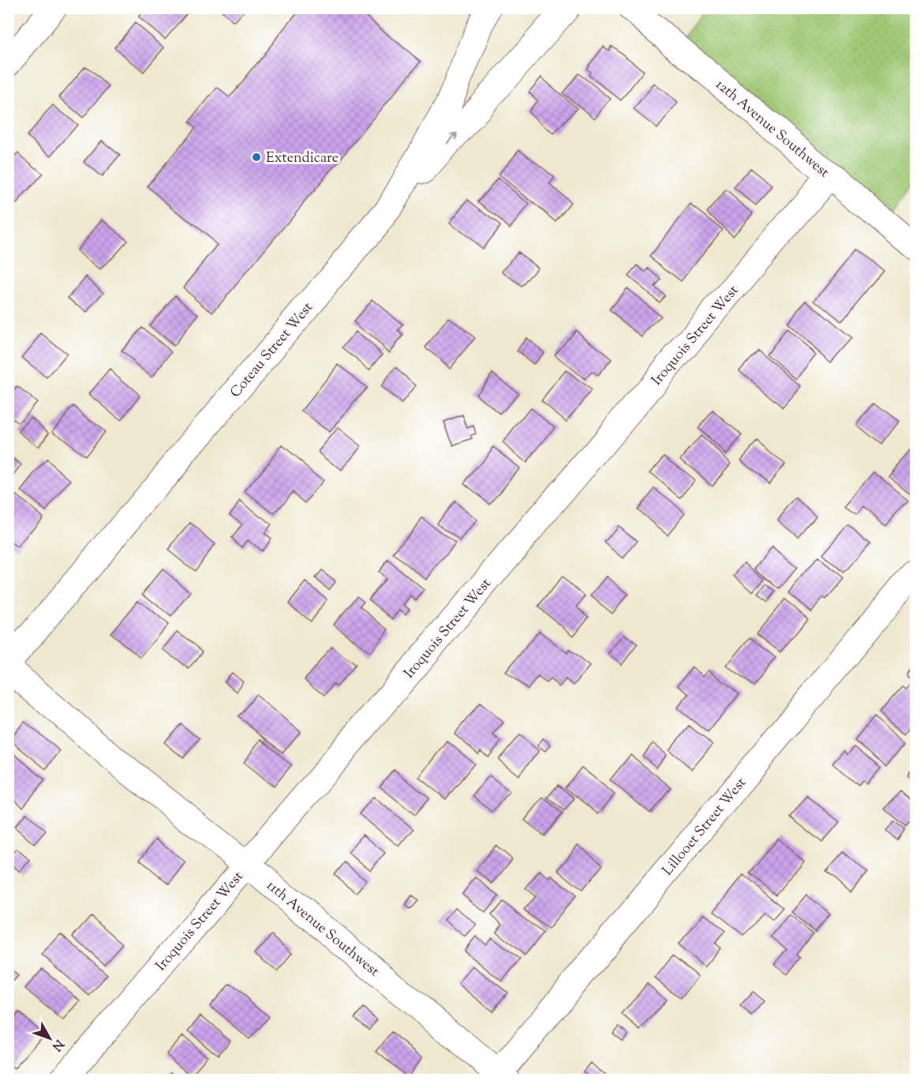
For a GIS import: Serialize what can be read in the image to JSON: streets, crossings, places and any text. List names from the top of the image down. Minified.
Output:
{"streets":{"street":["12th Avenue Southwest","Iroquois Street West","Coteau Street West","Lillooet Street West","11th Avenue Southwest"]},"crossings":[["12th Avenue Southwest","Iroquois Street West"],["Iroquois Street West","11th Avenue Southwest"],["Lillooet Street West","11th Avenue Southwest"]],"places":["Extendicare"],"north":"bottom right"}
